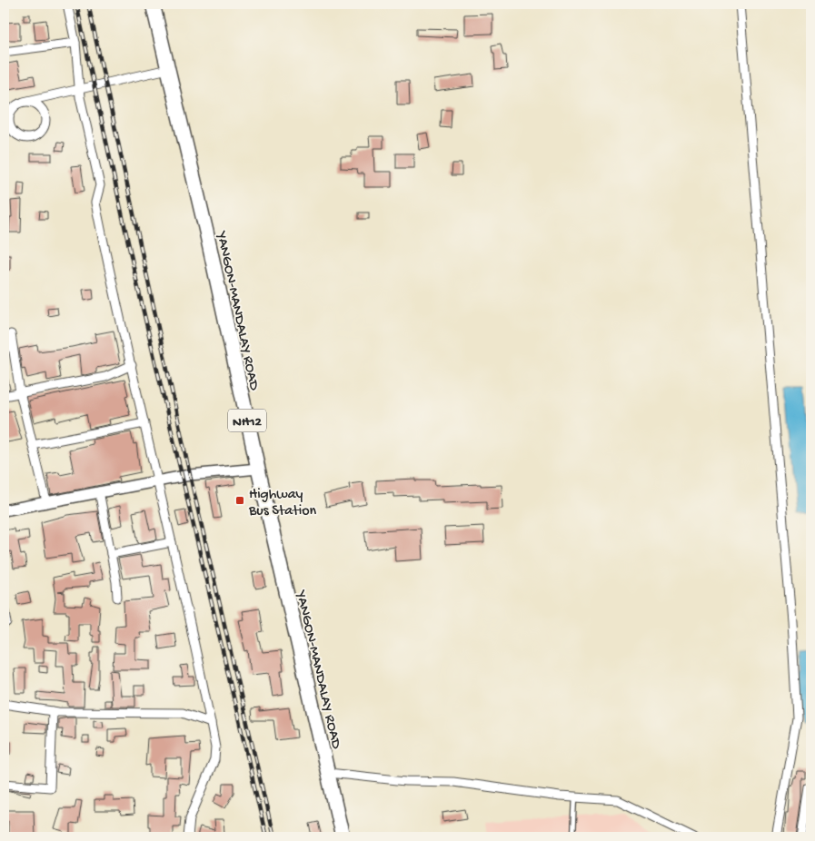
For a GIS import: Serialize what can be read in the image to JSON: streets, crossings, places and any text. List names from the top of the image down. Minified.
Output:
{"streets":{"highway":["YANGON-MANDALAY ROAD","NH12"]},"places":{"transit":["Highway Bus Station"]}}
